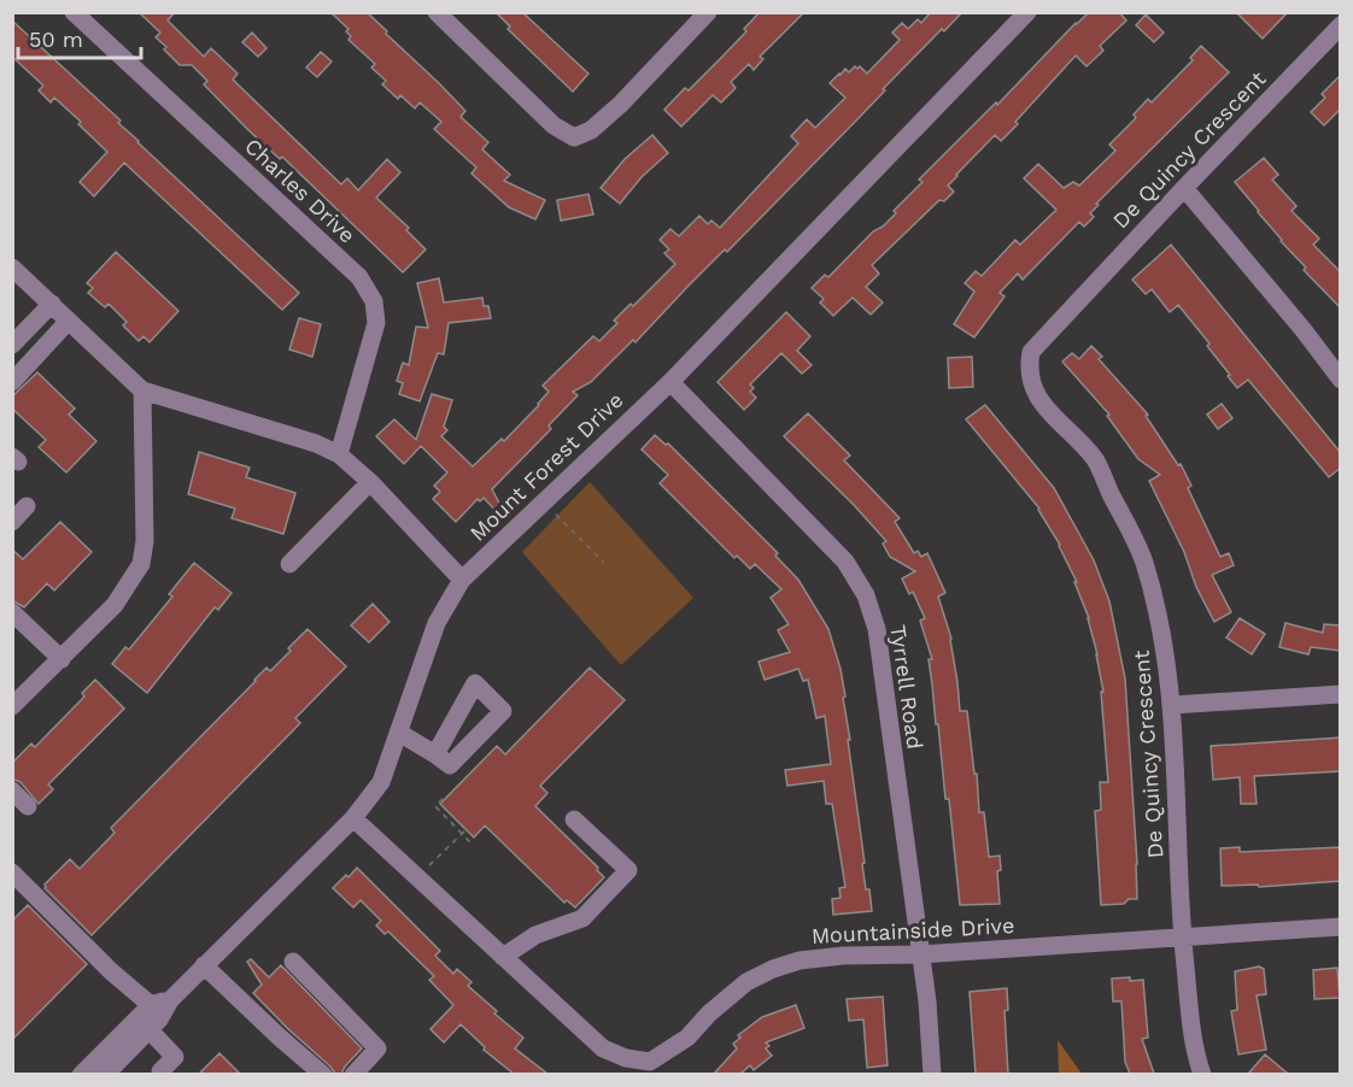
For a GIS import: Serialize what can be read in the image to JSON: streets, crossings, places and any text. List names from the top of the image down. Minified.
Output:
{"streets":{"street":["De Quincy Crescent","Charles Drive","Mount Forest Drive","Tyrrell Road","Mountainside Drive"]},"crossings":[["De Quincy Crescent","Mountainside Drive"],["Mount Forest Drive","Tyrrell Road"],["Mount Forest Drive","Mountainside Drive"],["Tyrrell Road","Mountainside Drive"]],"scale_bar":"50 m"}
